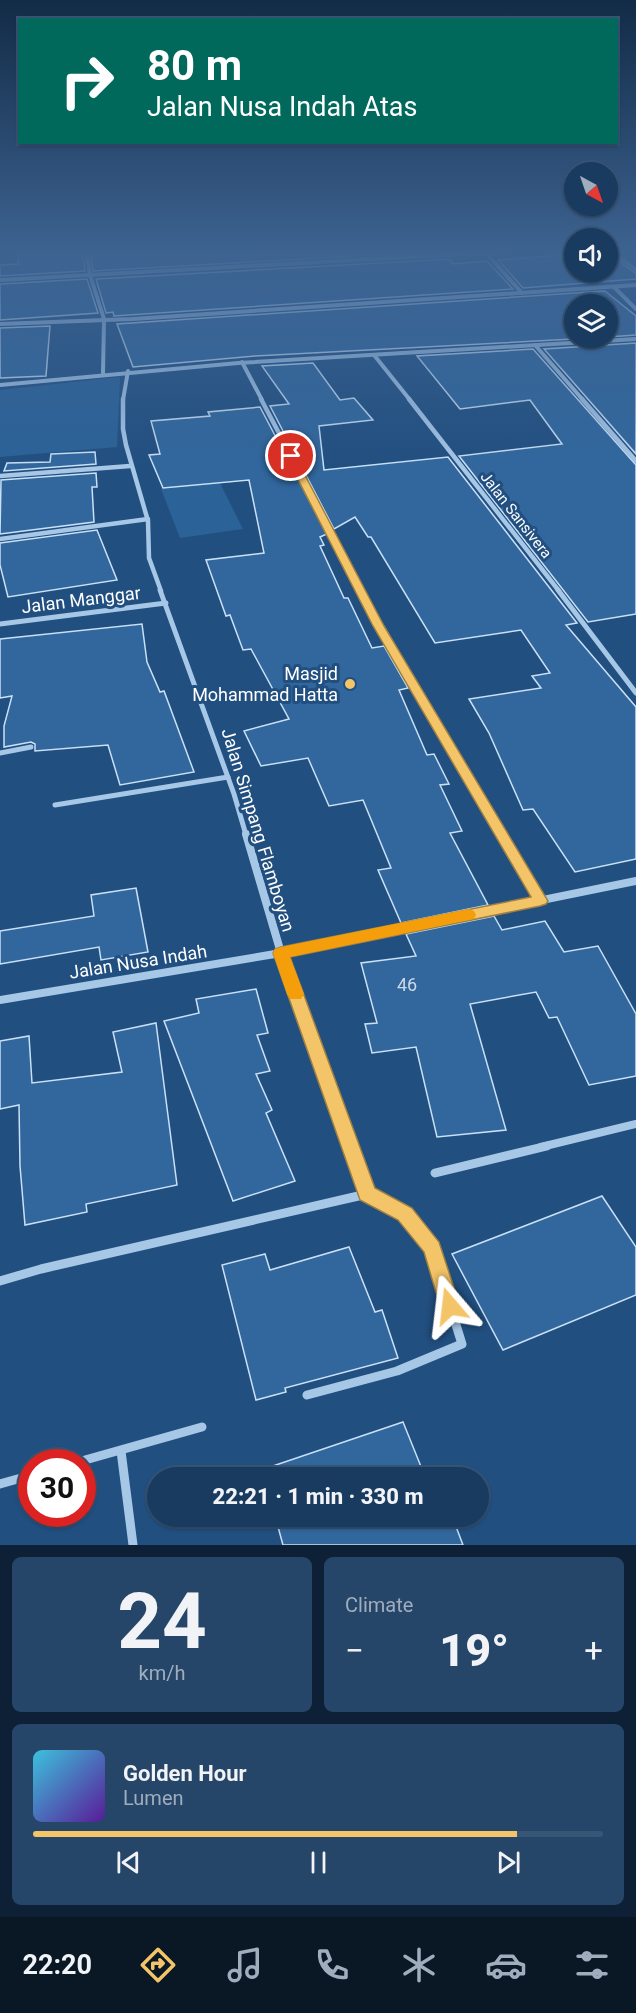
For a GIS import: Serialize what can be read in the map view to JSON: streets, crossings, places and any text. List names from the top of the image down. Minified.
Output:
{"streets":{"street":["Jalan Sansivera","Jalan Manggar","Jalan Simpang Flamboyan","Jalan Nusa Indah"]},"crossings":[["Jalan Manggar","Jalan Simpang Flamboyan"],["Jalan Simpang Flamboyan","Jalan Nusa Indah"]],"places":["Masjid Mohammad Hatta"],"house_numbers":["46"],"north":"bottom right","page":{"turn":["80 m","Jalan Nusa Indah Atas"],"limit":"30","trip":"22:21 · 1 min · 330 m","tile":[["24","km/h"],"Climate"],"heat":["−","19°","+"],"song":["Golden Hour","Lumen"],"tabs":"22:20"}}
